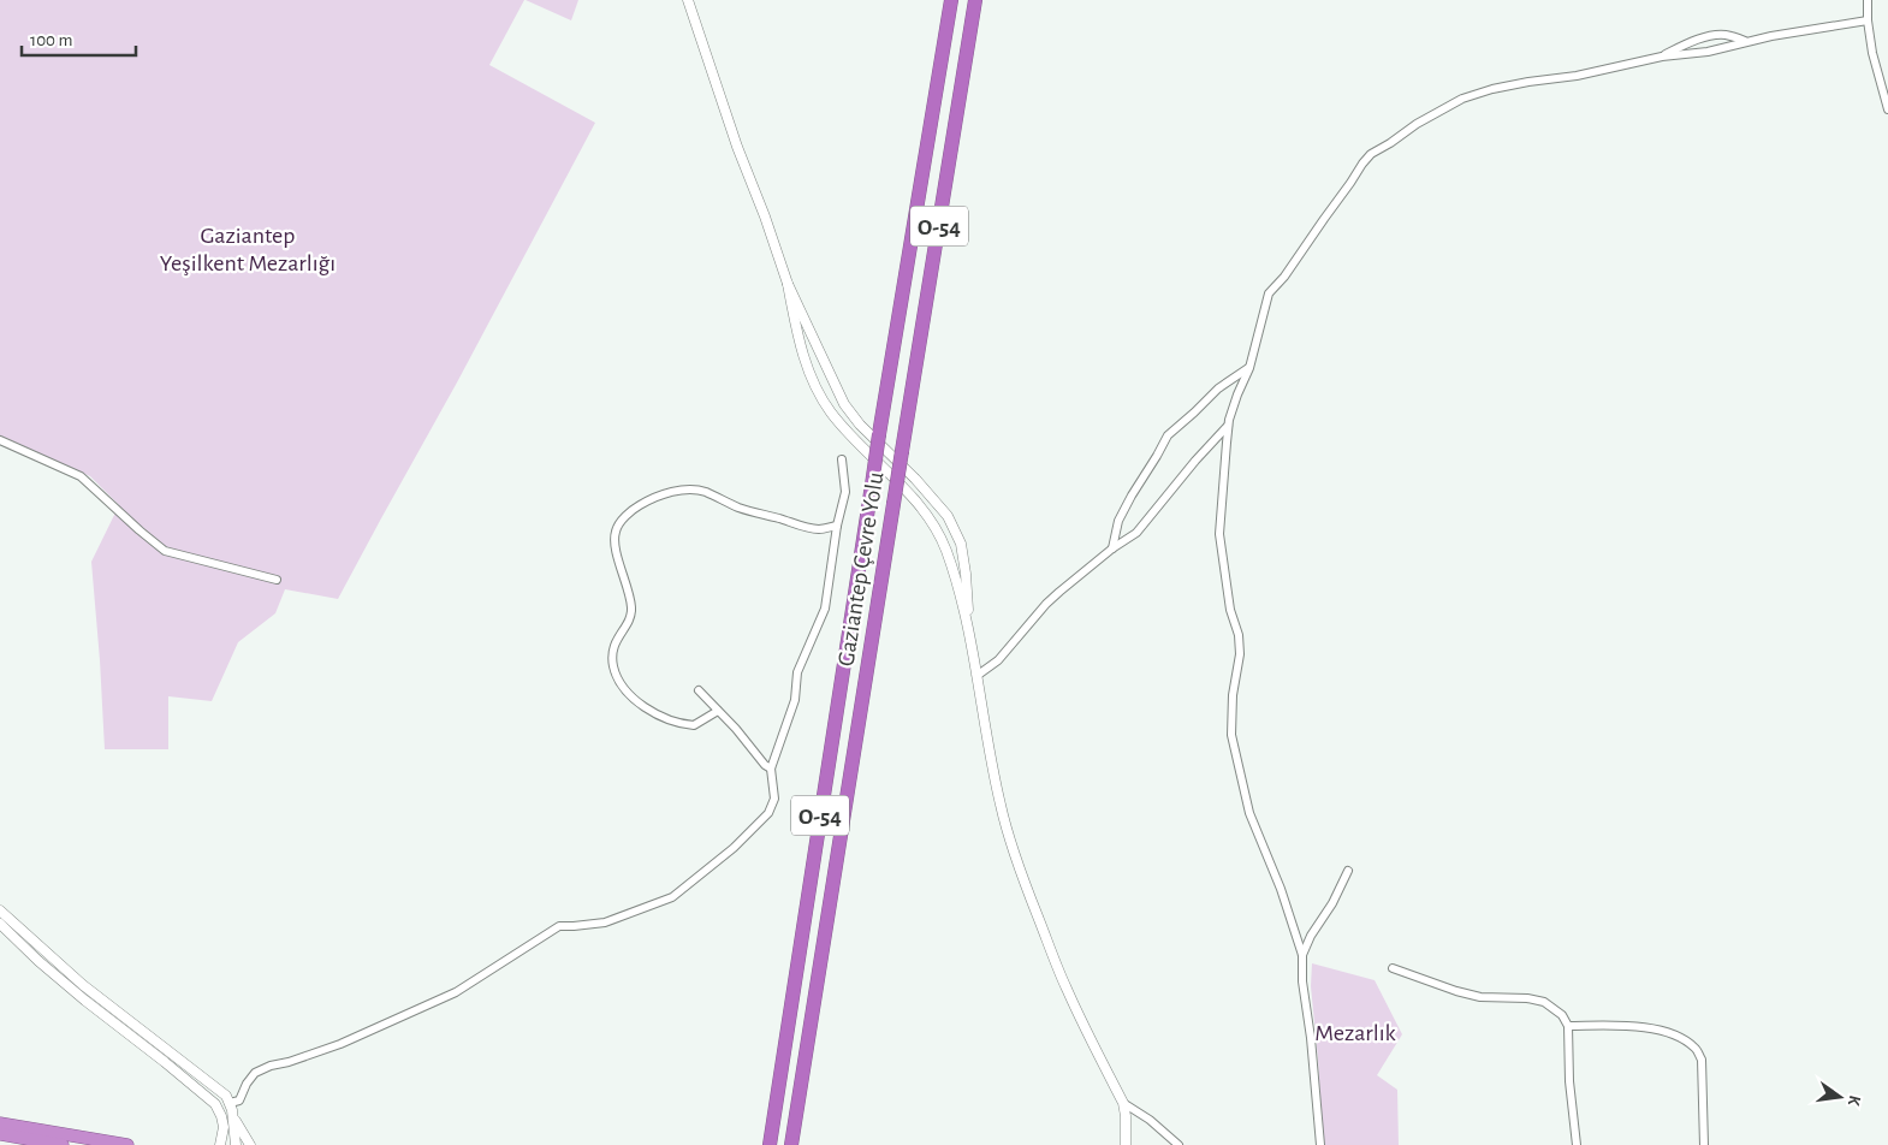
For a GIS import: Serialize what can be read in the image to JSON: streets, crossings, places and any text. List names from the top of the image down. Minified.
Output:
{"streets":{"highway":["O-54","Gaziantep Çevre Yolu"]},"parks":["Gaziantep Yeşilkent Mezarlığı","Mezarlık"],"scale_bar":"100 m","north":"right"}
